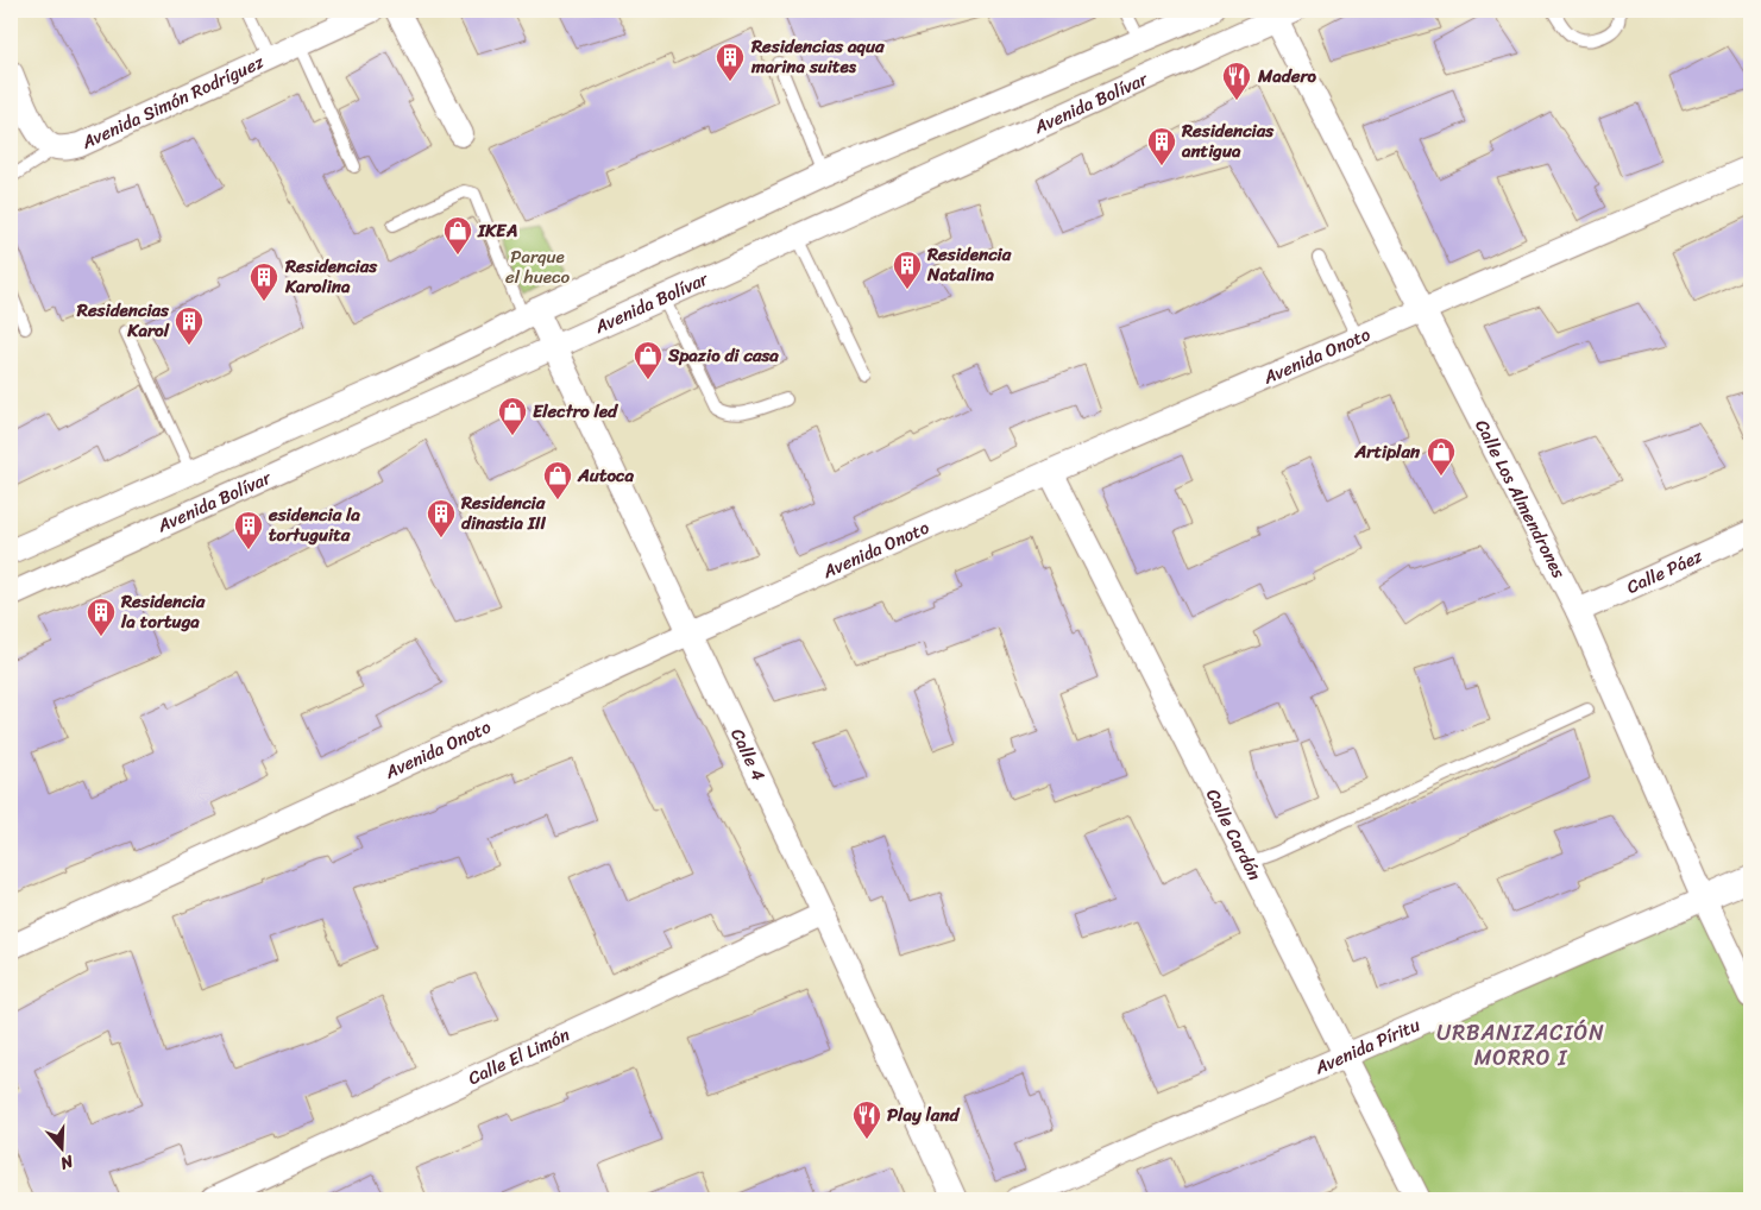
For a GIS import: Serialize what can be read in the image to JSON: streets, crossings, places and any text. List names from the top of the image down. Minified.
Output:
{"streets":{"street":["Avenida Simón Rodríguez","Avenida Bolívar","Avenida Onoto","Calle Los Almendrones","Calle Páez","Calle 4","Calle Cardón","Avenida Píritu","Calle El Limón"]},"crossings":[["Avenida Bolívar","Calle Los Almendrones"],["Avenida Bolívar","Calle 4"],["Avenida Onoto","Calle Los Almendrones"],["Avenida Onoto","Calle 4"],["Avenida Onoto","Calle Cardón"],["Calle Los Almendrones","Calle Páez"],["Calle Los Almendrones","Avenida Píritu"],["Calle 4","Calle El Limón"],["Calle Cardón","Avenida Píritu"]],"districts":["URBANIZACIÓN MORRO I"],"parks":["Parque el hueco"],"places":{"building":["Residencias aqua marina suites","Residencias antigua","Residencia Natalina","Residencias Karolina","Residencias Karol","Residencia dinastia III","esidencia la tortuguita","Residencia la tortuga"],"restaurant":["Madero","Play land"],"shop":["IKEA","Spazio di casa","Electro led","Artiplan","Autoca"]},"north":"bottom"}
